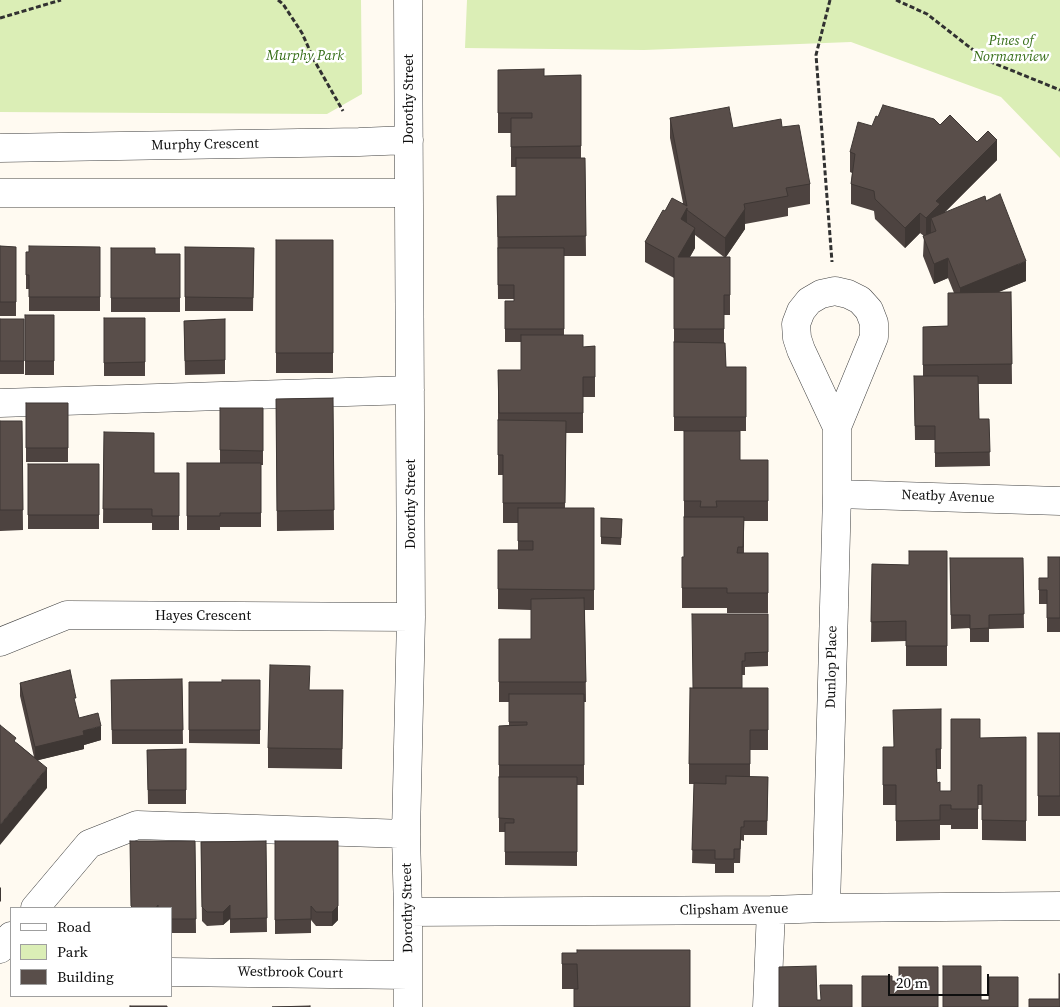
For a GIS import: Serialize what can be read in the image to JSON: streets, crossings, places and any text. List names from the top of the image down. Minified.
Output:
{"streets":{"street":["Dorothy Street","Murphy Crescent","Neatby Avenue","Hayes Crescent","Dunlop Place","Clipsham Avenue","Westbrook Court"]},"crossings":[["Dorothy Street","Murphy Crescent"],["Dorothy Street","Hayes Crescent"],["Dorothy Street","Clipsham Avenue"],["Dorothy Street","Westbrook Court"],["Neatby Avenue","Dunlop Place"],["Dunlop Place","Clipsham Avenue"]],"parks":["Pines of Normanview","Murphy Park"],"legend":["Road","Park","Building"],"scale_bar":"20 m"}
